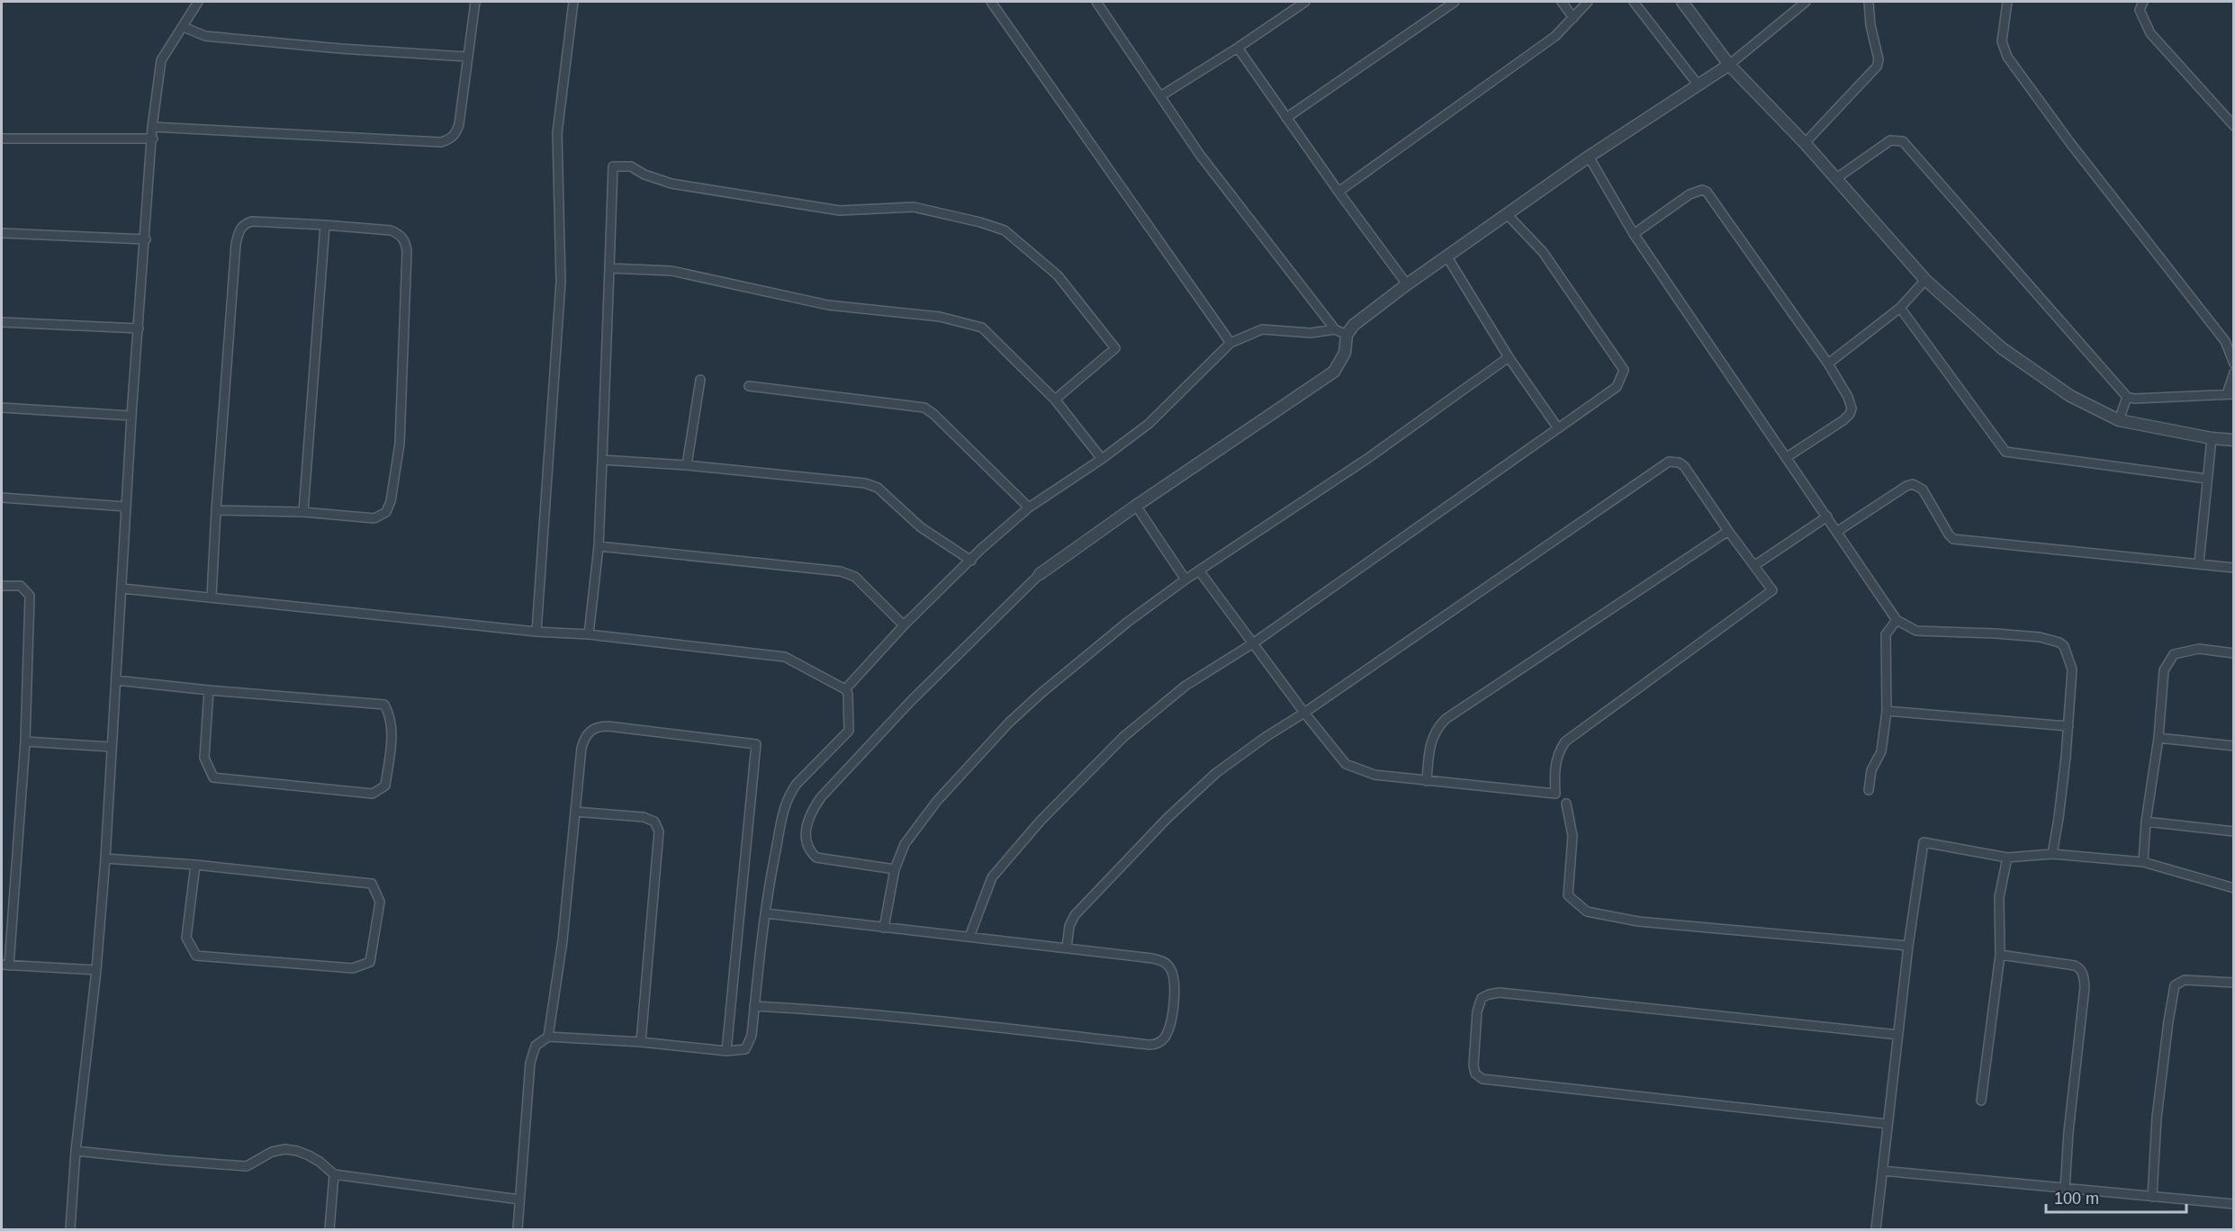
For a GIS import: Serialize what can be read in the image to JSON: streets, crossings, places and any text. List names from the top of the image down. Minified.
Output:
{"scale_bar":"100 m"}
